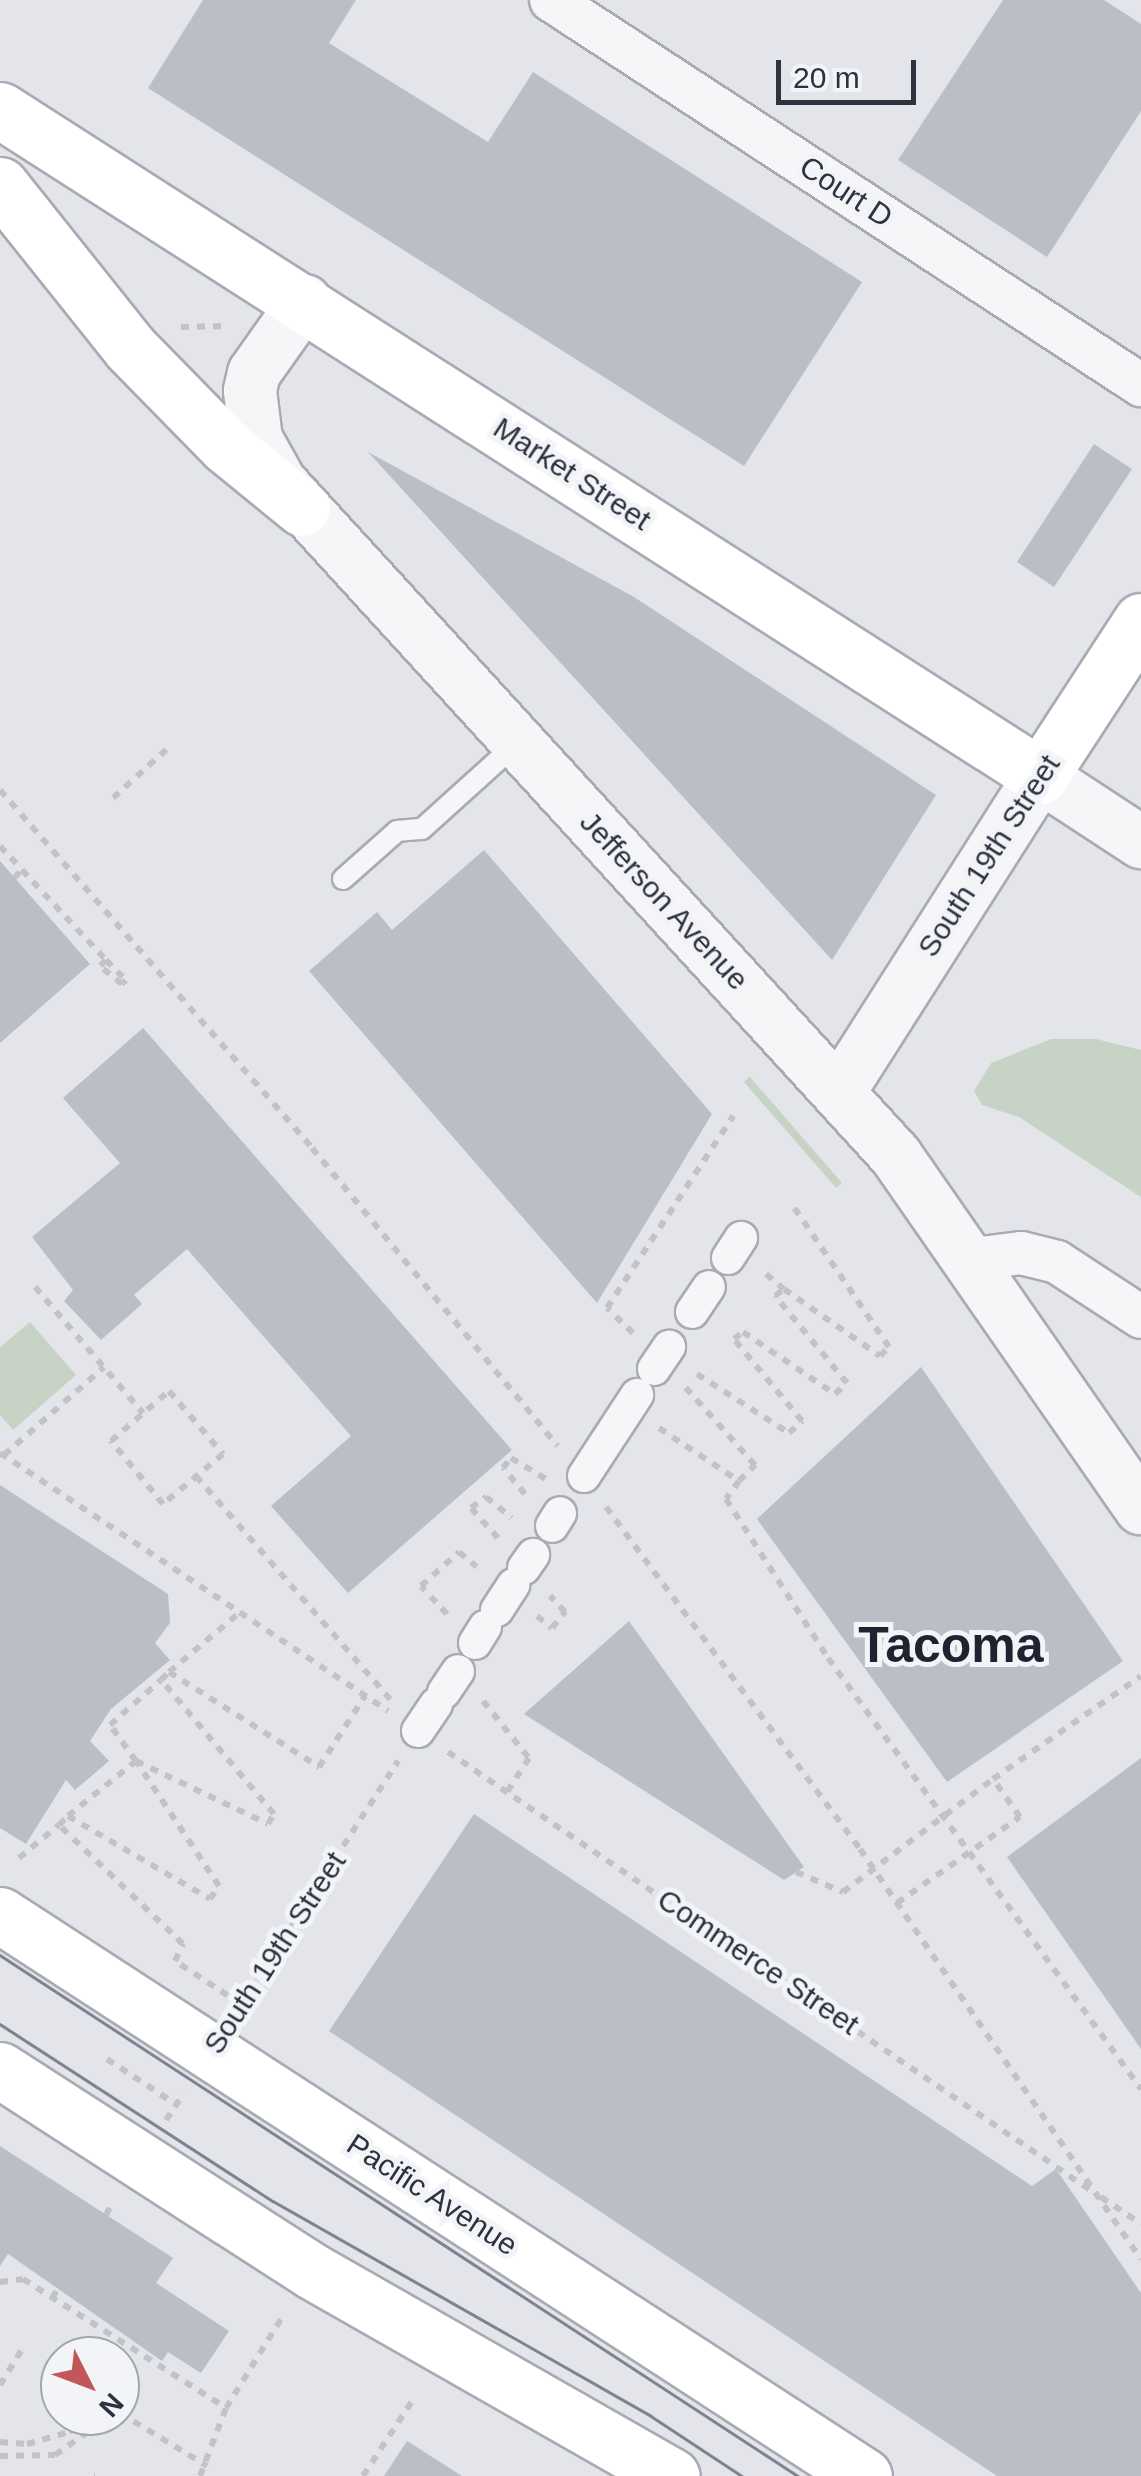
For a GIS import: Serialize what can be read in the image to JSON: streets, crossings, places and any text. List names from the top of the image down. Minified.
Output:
{"streets":{"main road":["Market Street","South 19th Street","Pacific Avenue"],"street":["Court D","Jefferson Avenue"],"path":["Commerce Street"]},"crossings":[["Market Street","South 19th Street"],["Market Street","Jefferson Avenue"],["South 19th Street","Jefferson Avenue"],["South 19th Street","Commerce Street"],["South 19th Street","Pacific Avenue"]],"districts":["Tacoma"],"scale_bar":"20 m","north":"bottom right"}
